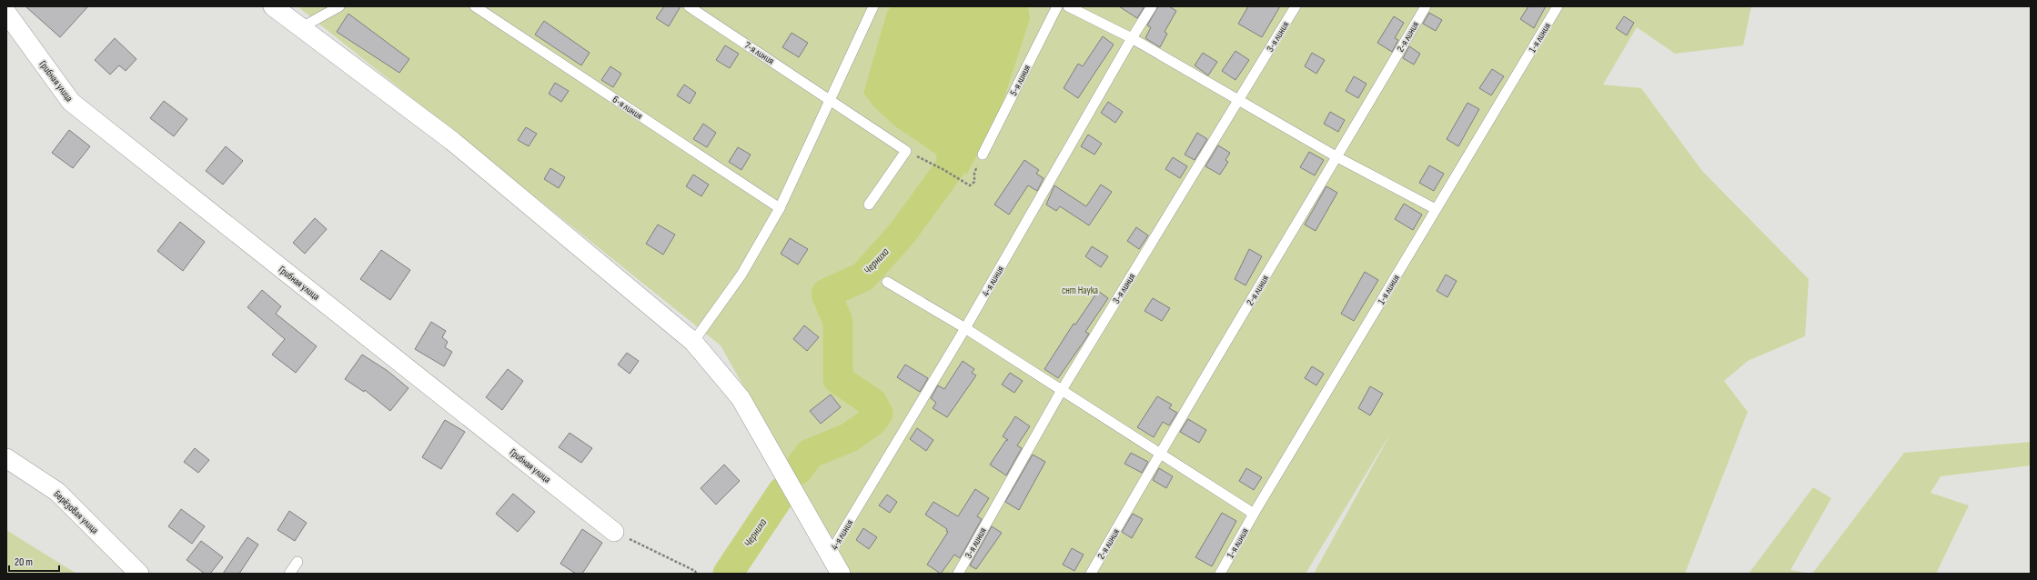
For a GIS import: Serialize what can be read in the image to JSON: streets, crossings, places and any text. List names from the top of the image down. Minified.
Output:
{"streets":{"street":["Грибная улица","Берёзовая улица"],"lane":["3-я линия","2-я линия","1-я линия","7-я линия","5-я линия","6-я линия","4-я линия"]},"water":["Черниха"],"parks":["снт Наука"],"scale_bar":"20 m"}
